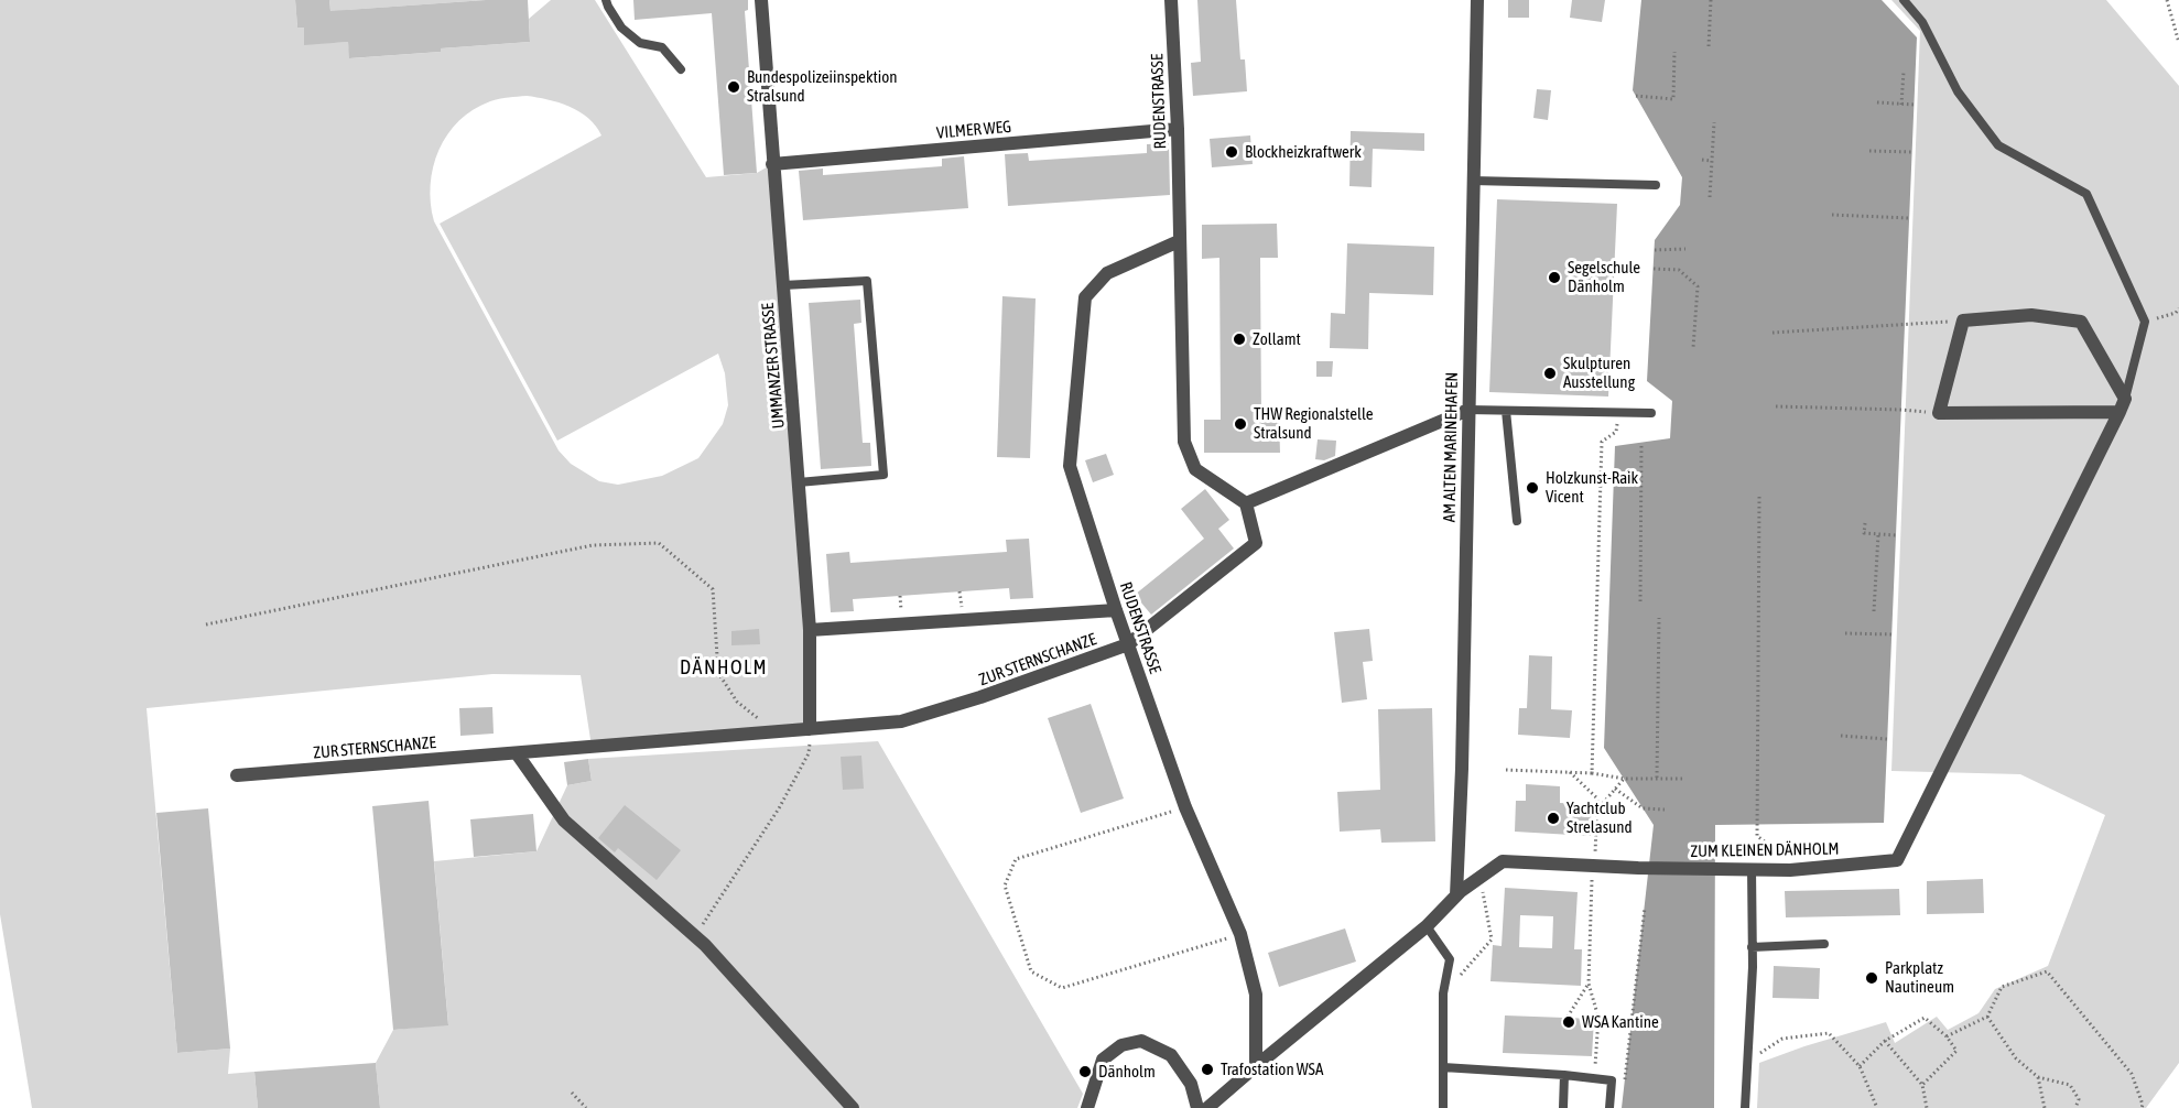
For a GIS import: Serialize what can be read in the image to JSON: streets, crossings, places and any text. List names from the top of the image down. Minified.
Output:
{"streets":{"street":["RUDENSTRASSE","VILMER WEG","UMMANZER STRASSE","AM ALTEN MARINEHAFEN","ZUR STERNSCHANZE","ZUM KLEINEN DÄNHOLM"]},"crossings":[["RUDENSTRASSE","VILMER WEG"],["RUDENSTRASSE","ZUR STERNSCHANZE"],["RUDENSTRASSE","ZUM KLEINEN DÄNHOLM"],["VILMER WEG","UMMANZER STRASSE"],["UMMANZER STRASSE","ZUR STERNSCHANZE"],["AM ALTEN MARINEHAFEN","ZUM KLEINEN DÄNHOLM"]],"districts":["DÄNHOLM"],"places":["Bundespolizeiinspektion Stralsund","Blockheizkraftwerk","Segelschule Dänholm","Zollamt","Skulpturen Ausstellung","THW Regionalstelle Stralsund","Holzkunst-Raik Vicent","Yachtclub Strelasund","Parkplatz Nautineum","WSA Kantine","Trafostation WSA","Dänholm"]}
